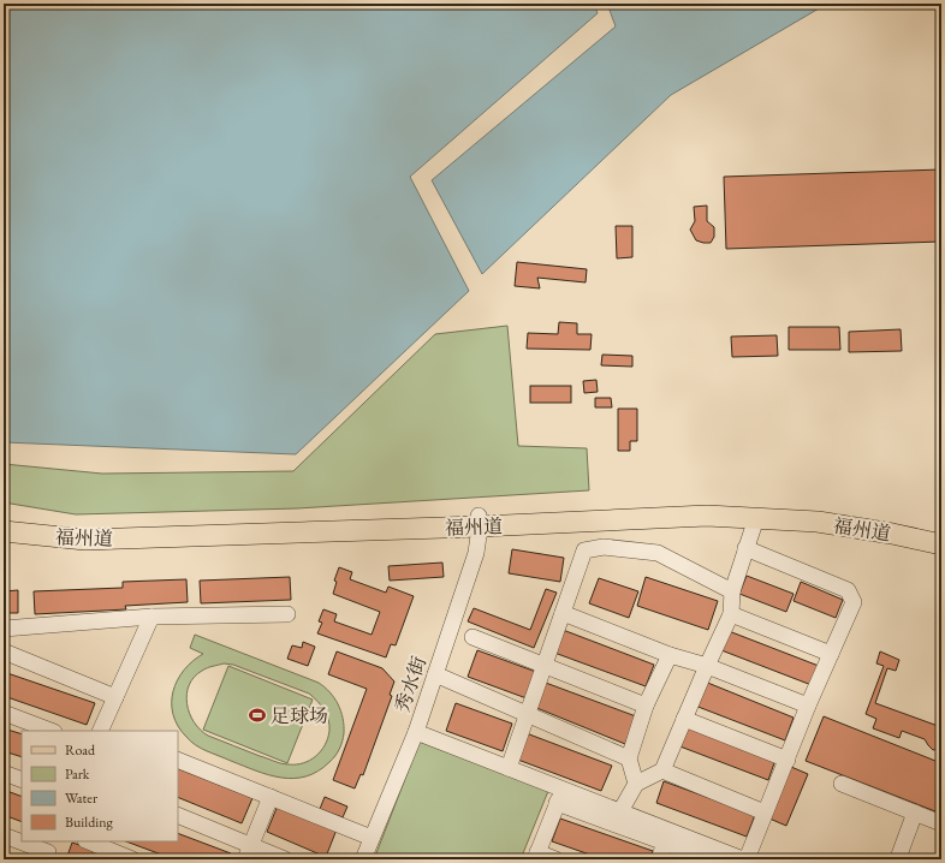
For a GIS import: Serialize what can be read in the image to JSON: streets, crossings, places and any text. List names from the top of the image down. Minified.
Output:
{"streets":{"main road":["福州道"],"street":["秀水街"]},"crossings":[["福州道","秀水街"]],"places":{"sports":["足球场"]},"legend":["Road","Park","Water","Building"]}
